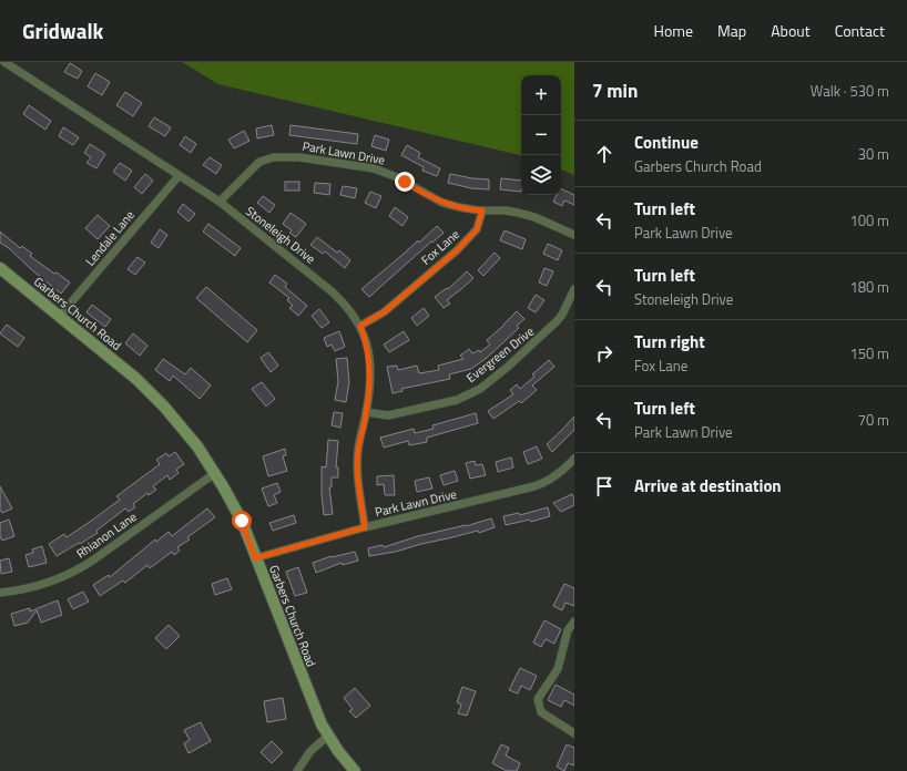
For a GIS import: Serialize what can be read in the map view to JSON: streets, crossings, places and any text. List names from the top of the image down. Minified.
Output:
{"streets":{"street":["Park Lawn Drive","Stoneleigh Drive","Lendale Lane","Fox Lane","Garbers Church Road","Evergreen Drive","Rhianon Lane"]},"crossings":[["Park Lawn Drive","Stoneleigh Drive"],["Park Lawn Drive","Fox Lane"],["Park Lawn Drive","Garbers Church Road"],["Stoneleigh Drive","Lendale Lane"],["Stoneleigh Drive","Fox Lane"],["Stoneleigh Drive","Evergreen Drive"],["Lendale Lane","Garbers Church Road"],["Garbers Church Road","Rhianon Lane"]],"page":{"header":"Gridwalk","nav":["Home","Map","About","Contact"],"heading":["7 min","Walk · 530 m"],"map_buttons":["+","−"],"list":[["Continue","Garbers Church Road","30 m"],["Turn left","Park Lawn Drive","100 m"],["Turn left","Stoneleigh Drive","180 m"],["Turn right","Fox Lane","150 m"],["Turn left","Park Lawn Drive","70 m"],"Arrive at destination"]}}
